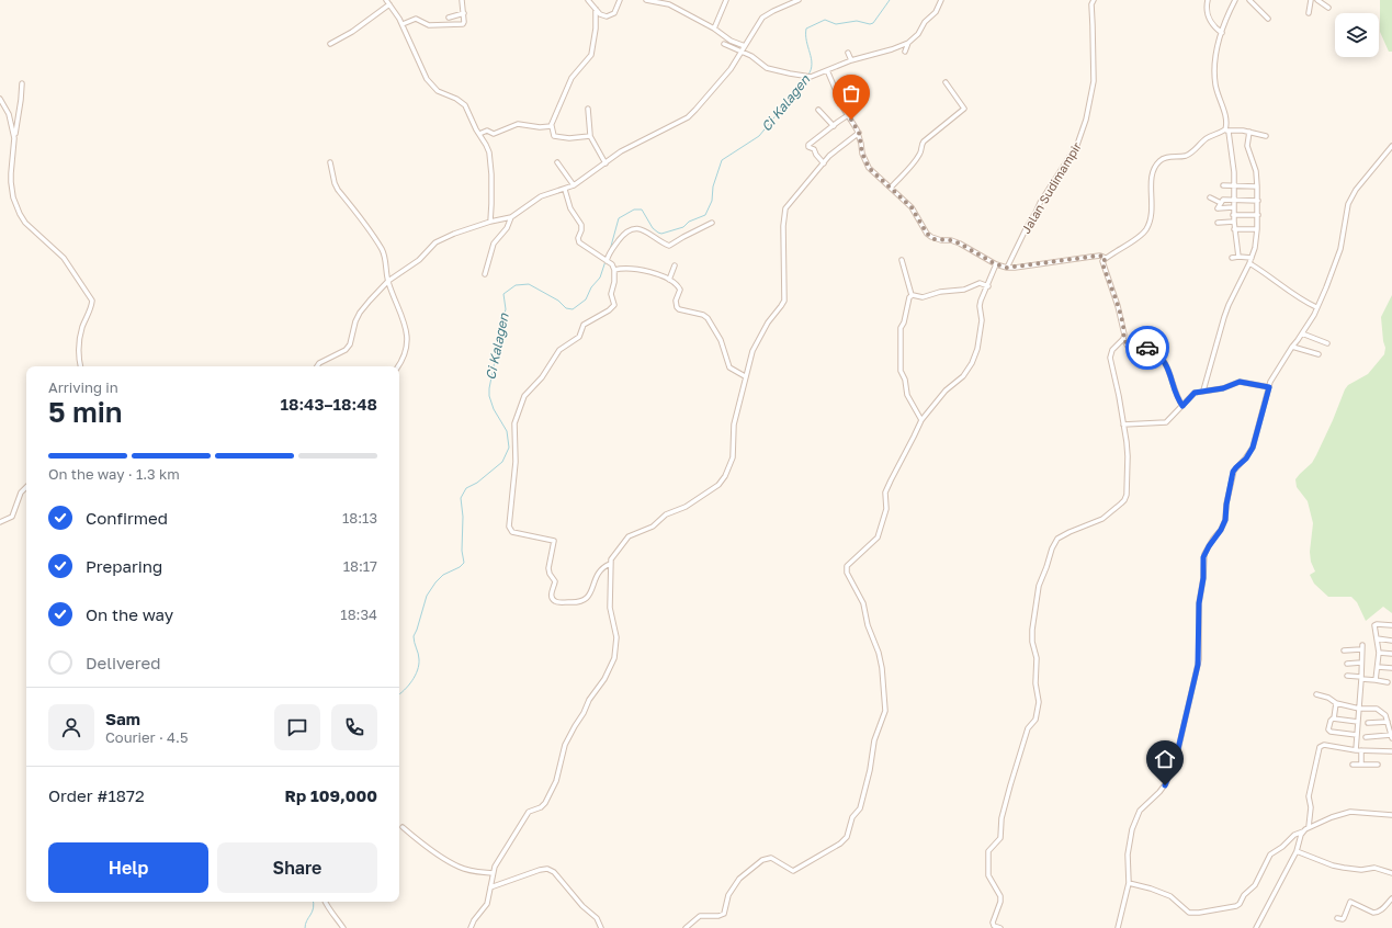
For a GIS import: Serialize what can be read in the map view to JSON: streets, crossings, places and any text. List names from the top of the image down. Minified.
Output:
{"streets":{"street":["Jalan Sudimampir"]},"water":["Ci Kalagen"],"page":{"heading":["5 min","Arriving in","18:43–18:48"],"panel":["Sam","Courier · 4.5","Order #1872","Rp 109,000"],"bar":"On the way · 1.3 km","list":[["Confirmed","18:13"],["Preparing","18:17"],["On the way","18:34"],"Delivered"],"buttons":["Help","Share"]}}
